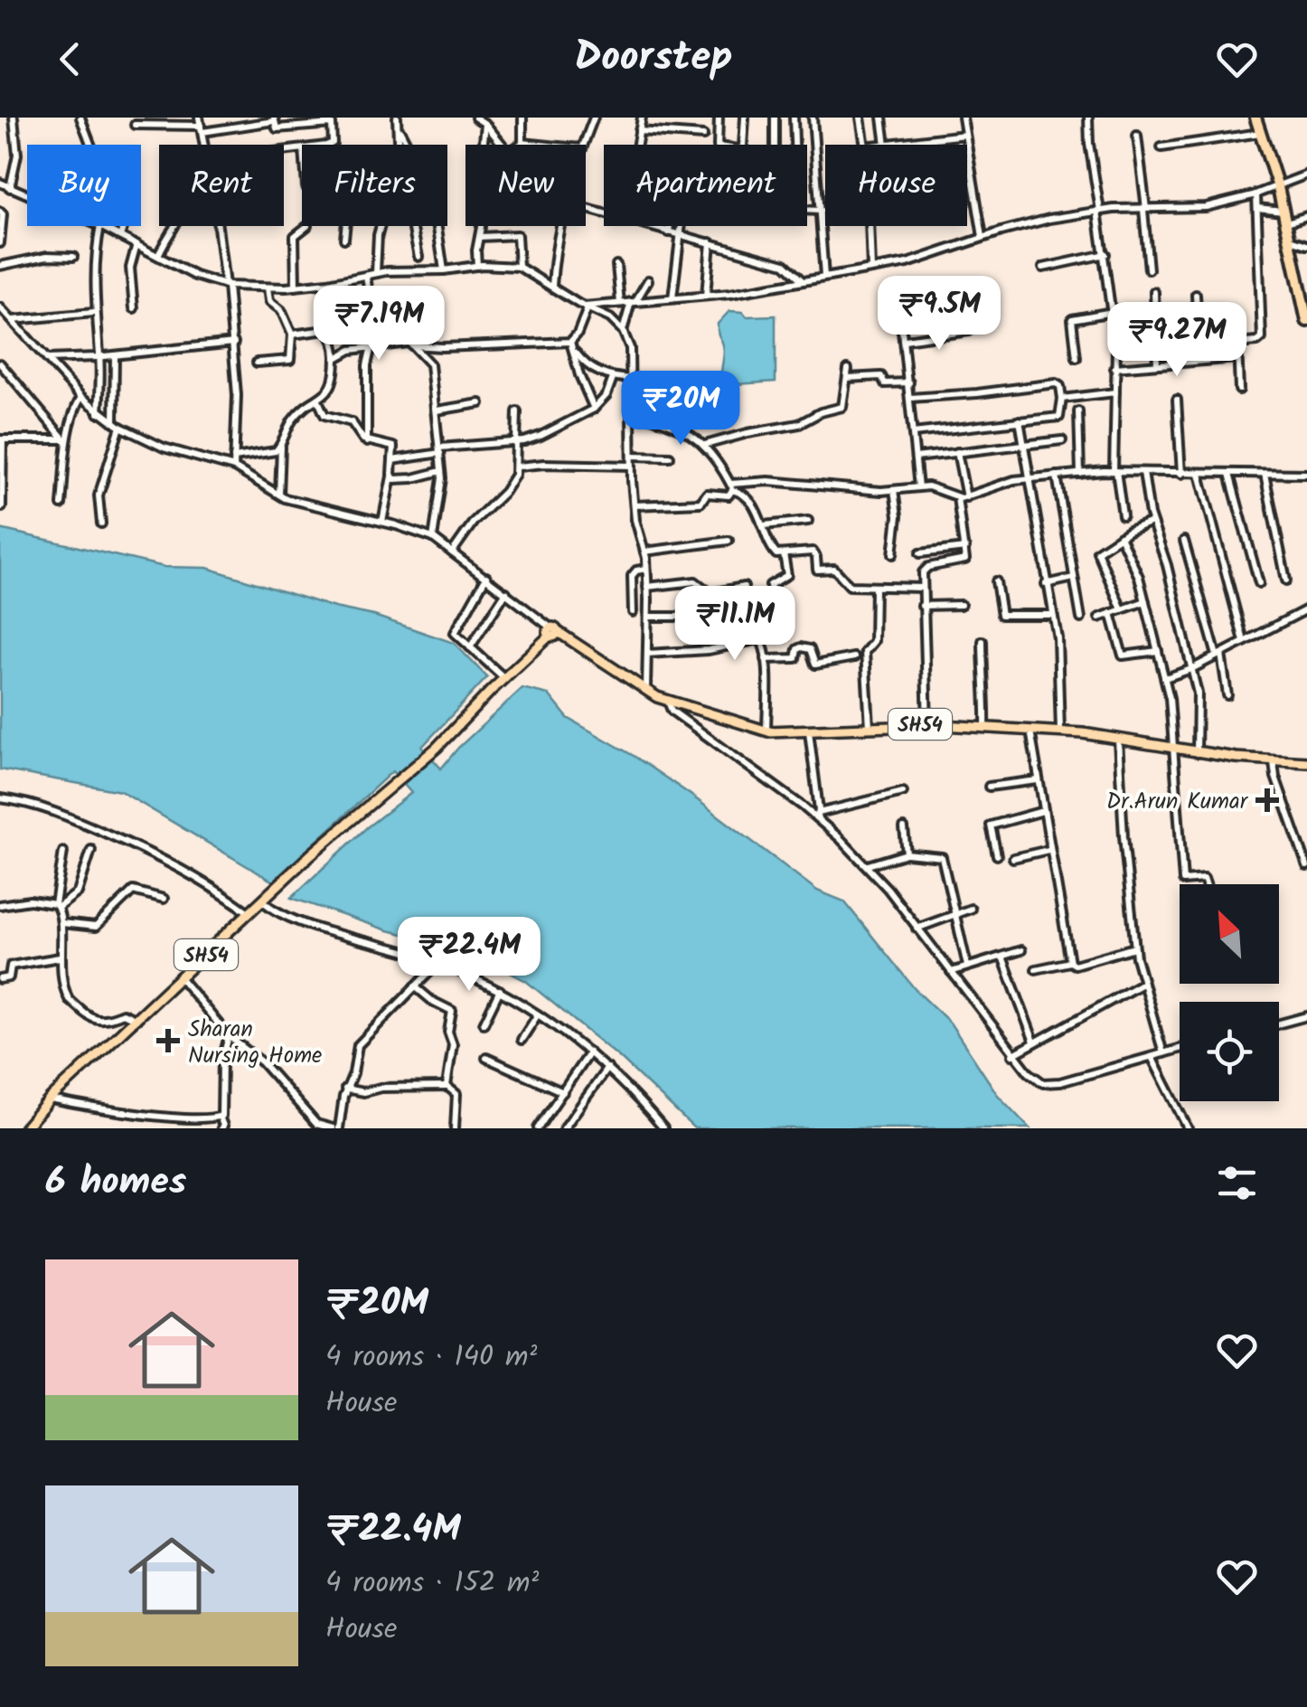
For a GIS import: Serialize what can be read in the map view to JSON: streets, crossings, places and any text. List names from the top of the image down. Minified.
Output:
{"streets":{"main road":["SH54"]},"places":{"health":["Dr.Arun Kumar","Sharan Nursing Home"]},"north":"top left","page":{"header":"Doorstep","chip":["Buy","Rent","Filters","New","Apartment","House"],"price":["₹9.5M","₹7.19M","₹9.27M","₹20M","₹11.1M","₹22.4M"],"heading":"6 homes","list":[{"name":"₹20M","note":"4 rooms · 140 m² · House"},{"name":"₹22.4M","note":"4 rooms · 152 m² · House"}]}}
